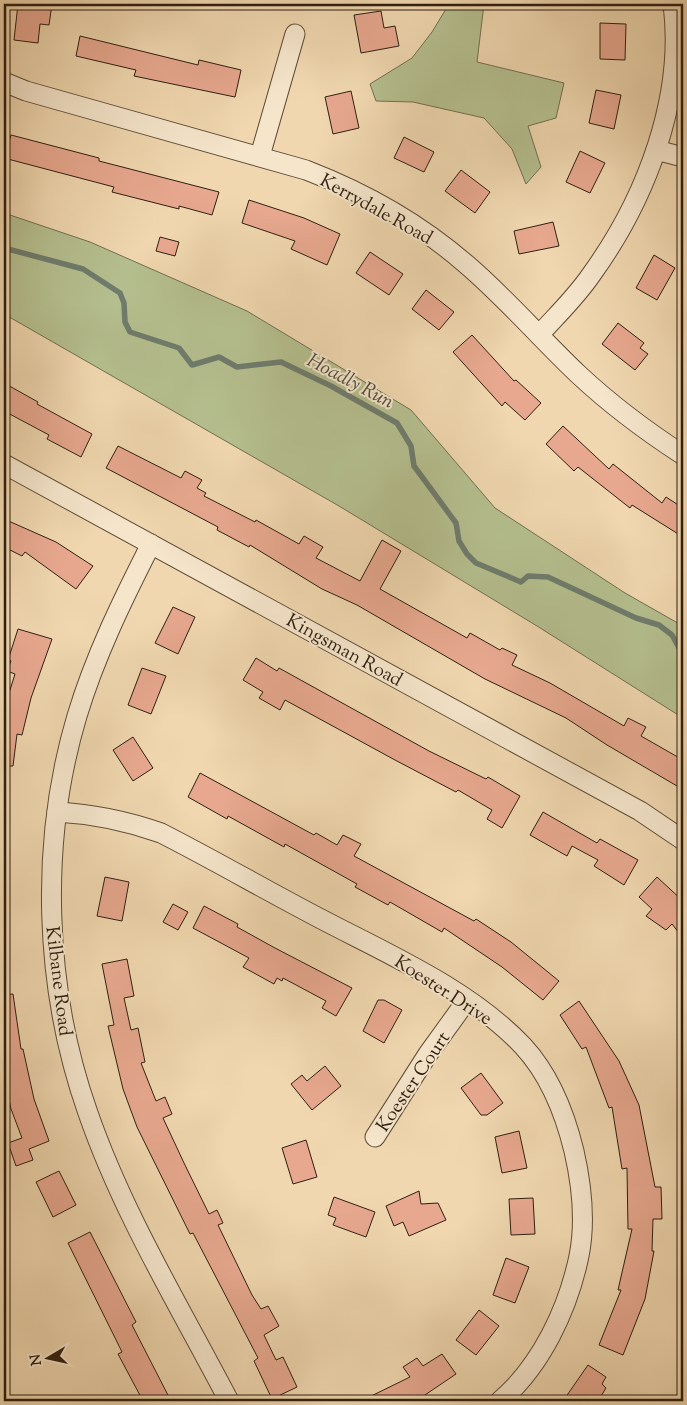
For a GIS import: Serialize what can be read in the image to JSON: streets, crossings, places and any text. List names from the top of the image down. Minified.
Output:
{"streets":{"street":["Kerrydale Road","Kingsman Road","Kilbane Road","Koester Drive","Koester Court"]},"crossings":[["Kingsman Road","Kilbane Road"],["Kilbane Road","Koester Drive"],["Koester Drive","Koester Court"]],"water":["Hoadly Run"],"north":"left"}
